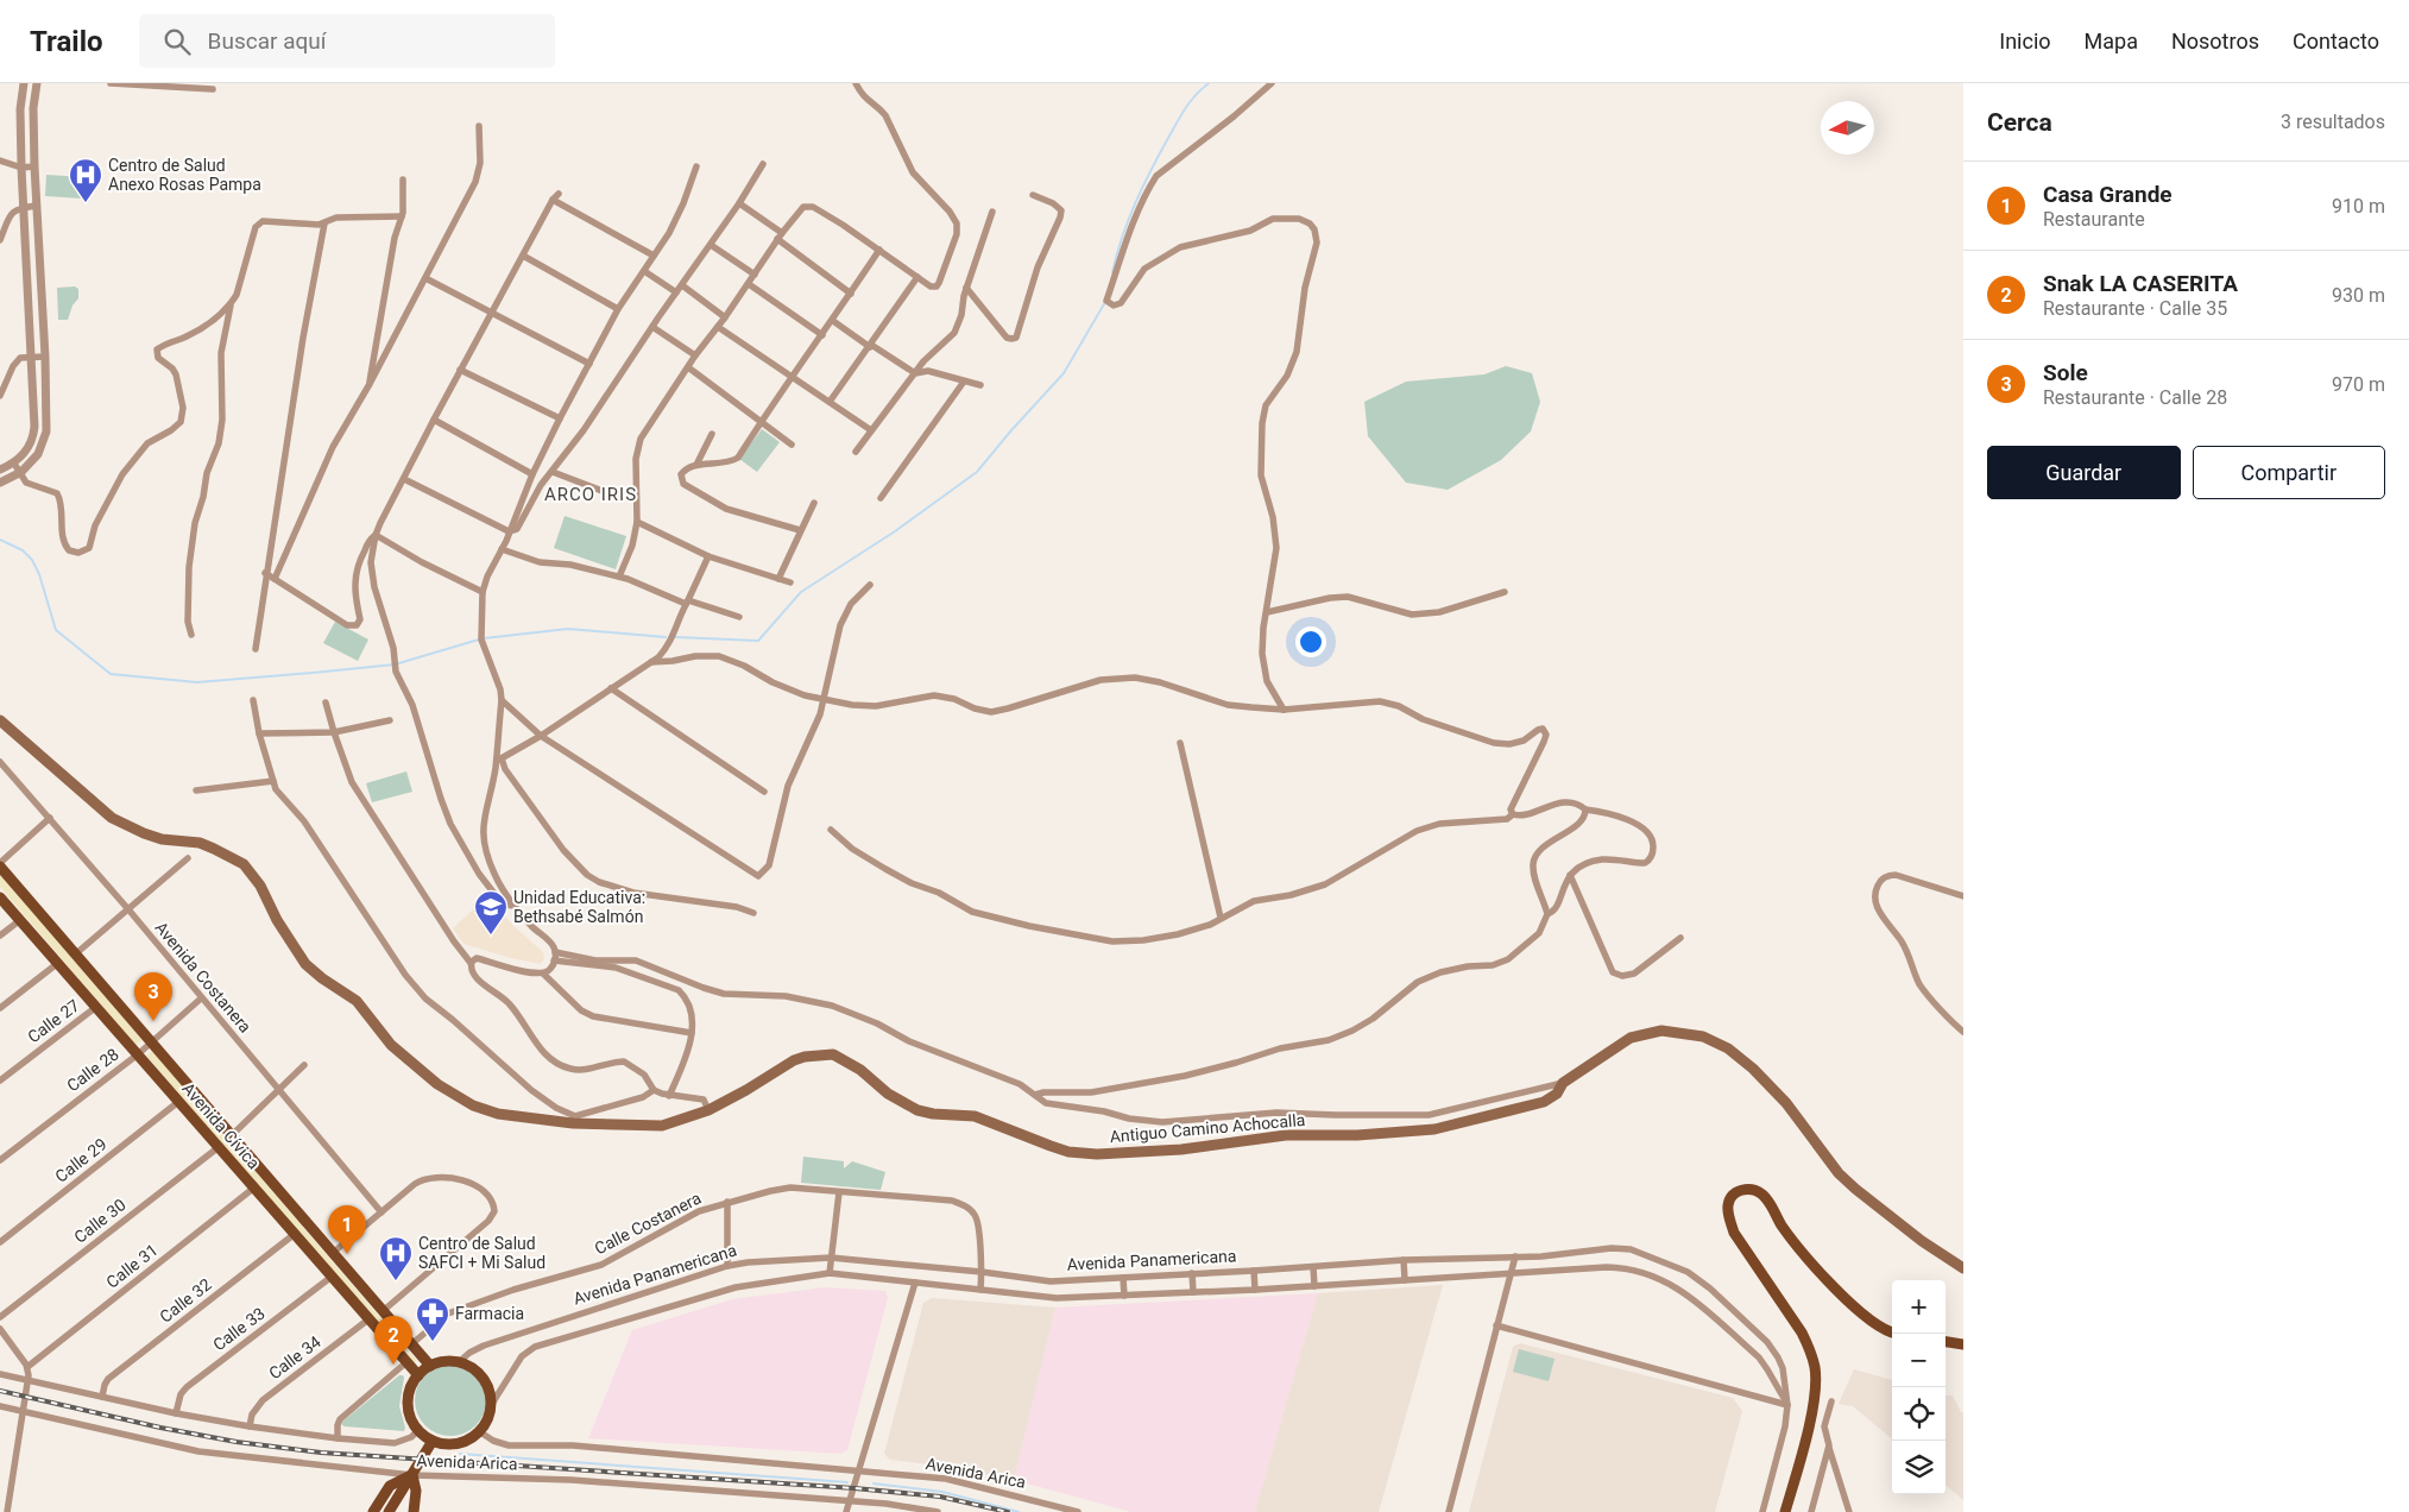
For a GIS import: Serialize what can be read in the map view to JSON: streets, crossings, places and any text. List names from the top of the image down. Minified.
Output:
{"streets":{"main road":["Avenida Cívica","Antiguo Camino Achocalla"],"street":["Avenida Costanera","Calle 27","Calle 28","Calle 29","Calle 30","Calle Costanera","Avenida Panamericana","Calle 31","Calle 32","Calle 33","Calle 34","Avenida Arica"]},"crossings":[["Avenida Costanera","Calle 28"],["Calle 27","Avenida Cívica"],["Calle 28","Avenida Cívica"],["Avenida Cívica","Calle 29"],["Avenida Cívica","Calle 30"],["Avenida Cívica","Calle Costanera"],["Avenida Cívica","Avenida Panamericana"],["Avenida Cívica","Calle 31"],["Avenida Cívica","Calle 32"],["Avenida Cívica","Calle 33"],["Avenida Cívica","Calle 34"],["Avenida Cívica","Avenida Arica"],["Calle Costanera","Avenida Panamericana"],["Avenida Panamericana","Avenida Arica"],["Calle 32","Avenida Arica"],["Calle 33","Avenida Arica"],["Calle 34","Avenida Arica"]],"districts":["ARCO IRIS"],"places":{"hospital":["Centro de Salud Anexo Rosas Pampa","Centro de Salud SAFCI + Mi Salud"],"school or university":["Unidad Educativa: Bethsabé Salmón"],"pharmacy":["Farmacia"]},"north":"left","page":{"header":"Trailo","search":"Buscar aquí","nav":["Inicio","Mapa","Nosotros","Contacto"],"heading":["Cerca","3 resultados"],"list":[{"mark":"1","name":"Casa Grande","note":"Restaurante","value":"910 m"},{"mark":"2","name":"Snak LA CASERITA","note":"Restaurante · Calle 35","value":"930 m"},{"mark":"3","name":"Sole","note":"Restaurante · Calle 28","value":"970 m"}],"buttons":["Guardar","Compartir"],"pins":["3","1","2"],"map_buttons":["+","−"]}}
